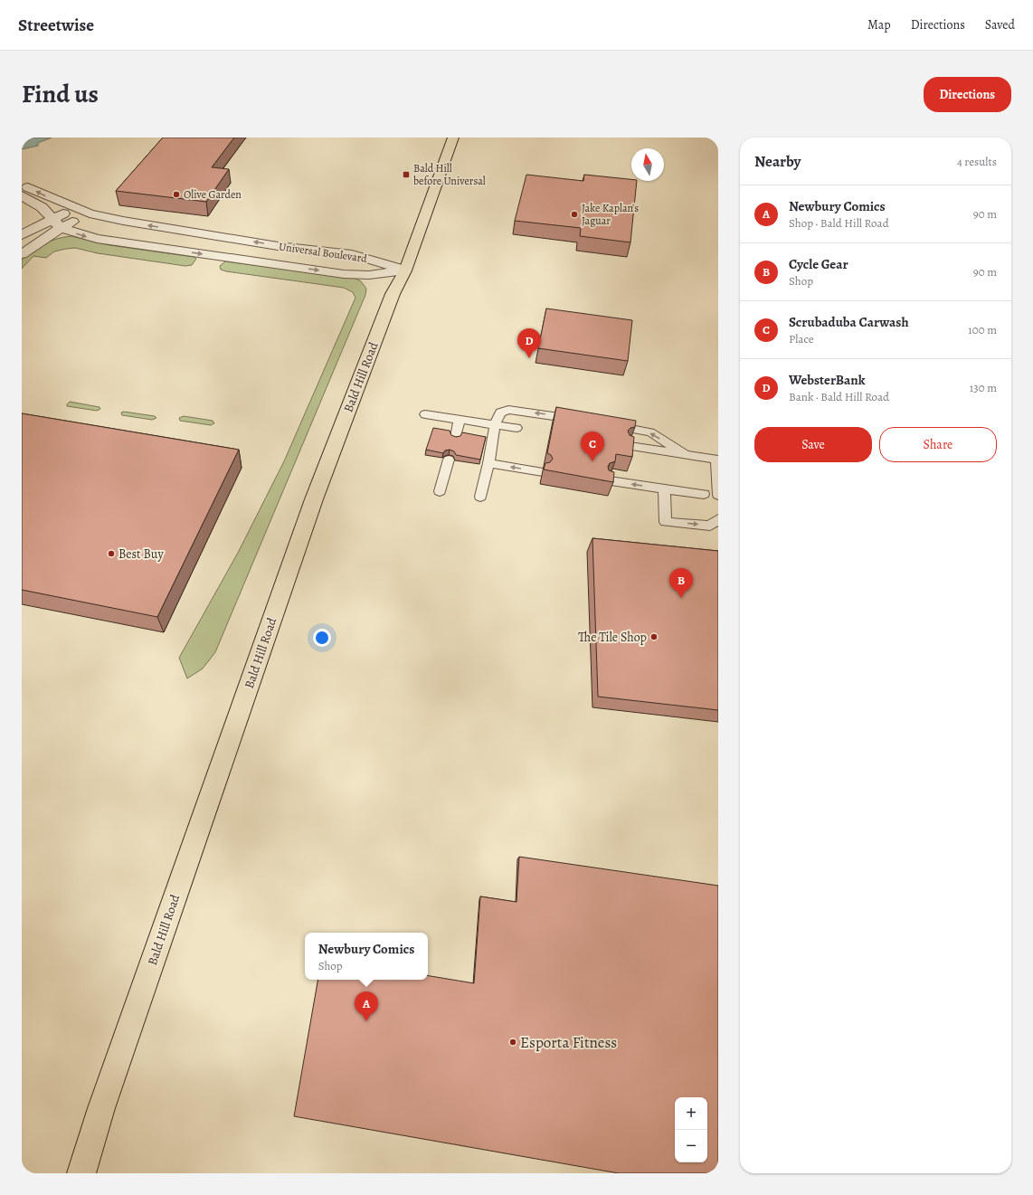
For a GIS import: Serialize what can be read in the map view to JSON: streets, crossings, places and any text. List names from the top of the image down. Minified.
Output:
{"streets":{"main road":["Bald Hill Road"],"street":["Universal Boulevard"]},"crossings":[["Universal Boulevard","Bald Hill Road"]],"places":{"transit":["Bald Hill before Universal"],"other":["Olive Garden","Jake Kaplan's Jaguar","Best Buy","The Tile Shop","Esporta Fitness"]},"north":"top","page":{"header":"Streetwise","nav":["Map","Directions","Saved"],"title":"Find us","buttons":["Directions",["Save","Share"]],"heading":["Nearby","4 results"],"list":[{"mark":"A","name":"Newbury Comics","note":"Shop · Bald Hill Road","value":"90 m"},{"mark":"B","name":"Cycle Gear","note":"Shop","value":"90 m"},{"mark":"C","name":"Scrubaduba Carwash","note":"Place","value":"100 m"},{"mark":"D","name":"WebsterBank","note":"Bank · Bald Hill Road","value":"130 m"}],"pins":["D","C","B","A"],"popup":["Newbury Comics","Shop"],"map_buttons":["+","−"]}}
